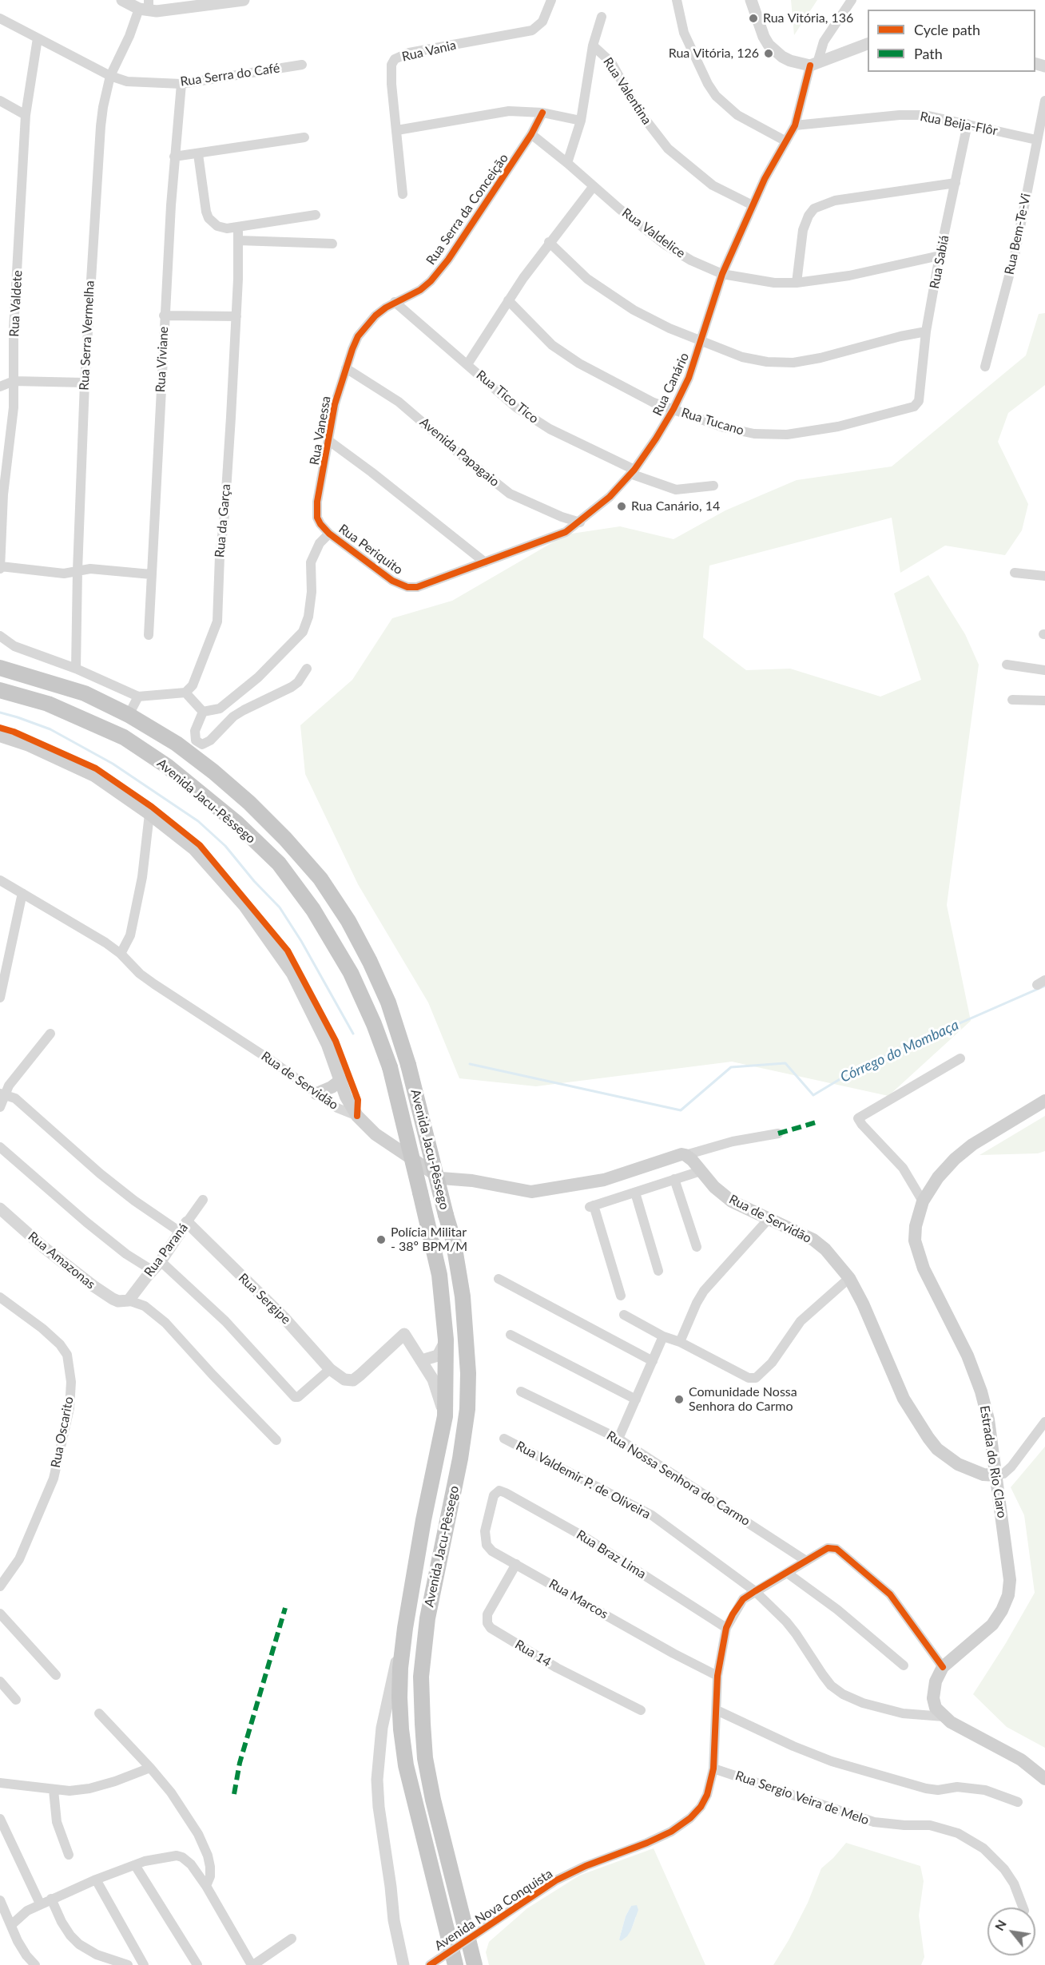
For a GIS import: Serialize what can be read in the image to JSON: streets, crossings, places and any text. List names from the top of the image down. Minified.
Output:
{"streets":{"highway":["Avenida Jacu-Pêssego"],"main road":["Rua de Servidão","Estrada do Rio Claro"],"street":["Rua Vania","Rua Serra do Café","Rua Valentina","Rua Beija-Flôr","Rua Serra da Conceição","Rua Valdelice","Rua Bem-Te-Vi","Rua Sabiá","Rua Valdete","Rua Serra Vermelha","Rua Viviane","Rua Canário","Rua Tico Tico","Rua Tucano","Rua Vanessa","Avenida Papagaio","Rua da Garça","Rua Periquito","Rua Paraná","Rua Amazonas","Rua Sergipe","Rua Oscarito","Rua Nossa Senhora do Carmo","Rua Valdemir P. de Oliveira","Rua Braz Lima","Rua Marcos","Rua 14","Rua Sergio Veira de Melo","Avenida Nova Conquista"]},"crossings":[["Rua Serra do Café","Rua Valdete"],["Rua Serra do Café","Rua Serra Vermelha"],["Rua Serra do Café","Rua Viviane"],["Rua Valentina","Rua Canário"],["Rua Beija-Flôr","Rua Bem-Te-Vi"],["Rua Beija-Flôr","Rua Sabiá"],["Rua Beija-Flôr","Rua Canário"],["Rua Serra da Conceição","Rua Valdelice"],["Rua Serra da Conceição","Rua Tico Tico"],["Rua Serra da Conceição","Rua Vanessa"],["Rua Valdelice","Rua Sabiá"],["Rua Valdelice","Rua Canário"],["Rua Sabiá","Rua Tucano"],["Rua Canário","Rua Tico Tico"],["Rua Canário","Rua Tucano"],["Rua Canário","Avenida Papagaio"],["Rua Canário","Rua Periquito"],["Rua Tico Tico","Rua Vanessa"],["Rua Vanessa","Avenida Papagaio"],["Rua Vanessa","Rua Periquito"],["Rua de Servidão","Estrada do Rio Claro"],["Rua Paraná","Rua Amazonas"],["Rua Paraná","Rua Sergipe"],["Estrada do Rio Claro","Rua Valdemir P. de Oliveira"],["Estrada do Rio Claro","Avenida Nova Conquista"],["Rua Nossa Senhora do Carmo","Avenida Nova Conquista"],["Rua Valdemir P. de Oliveira","Avenida Nova Conquista"],["Rua Braz Lima","Rua Marcos"],["Rua Braz Lima","Avenida Nova Conquista"],["Rua Marcos","Rua 14"],["Rua Marcos","Avenida Nova Conquista"],["Rua Sergio Veira de Melo","Avenida Nova Conquista"]],"water":["Córrego do Mombaça"],"places":["Rua Vitória, 136","Rua Vitória, 126","Rua Canário, 14","Polícia Militar - 38º BPM/M","Comunidade Nossa Senhora do Carmo"],"legend":["Cycle path","Path"],"north":"top left"}
